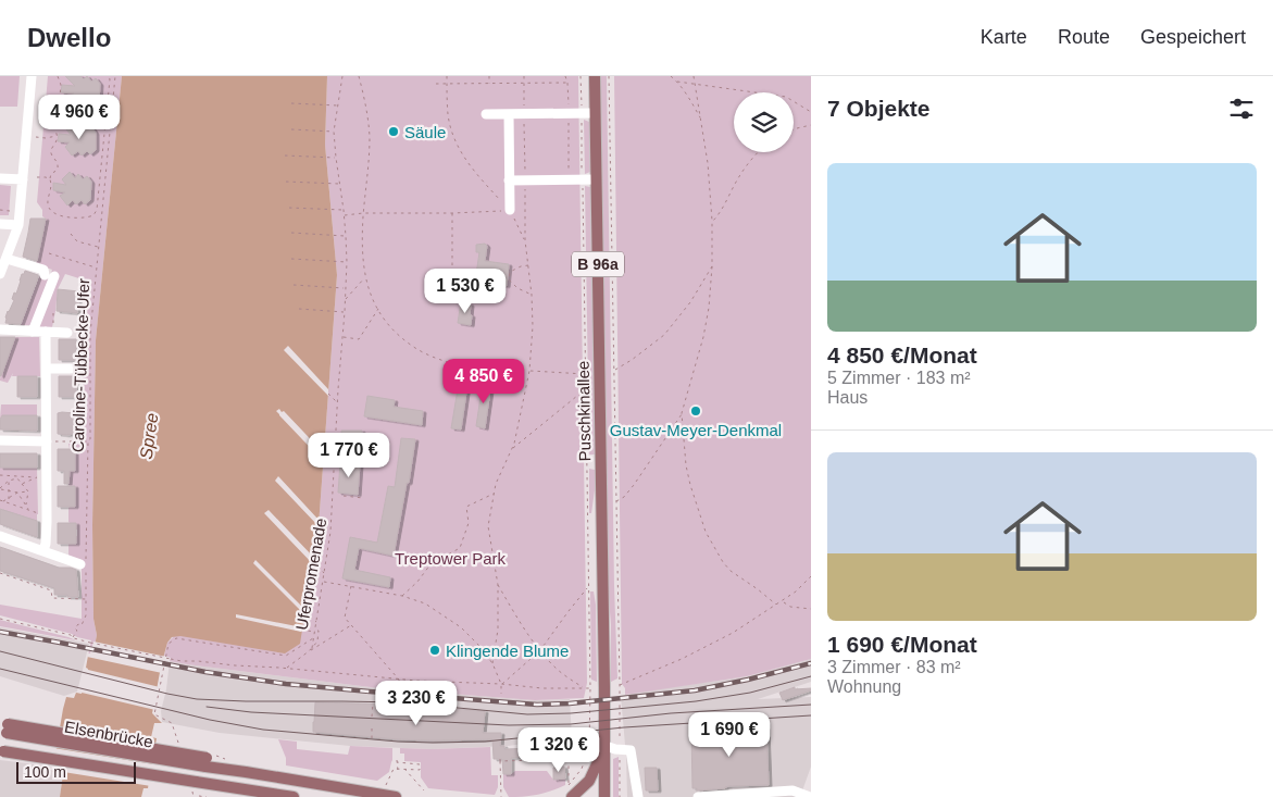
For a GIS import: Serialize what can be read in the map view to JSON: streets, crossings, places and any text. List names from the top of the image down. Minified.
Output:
{"streets":{"main road":["B 96a","Puschkinallee","Elsenbrücke"],"path":["Caroline-Tübbecke-Ufer","Uferpromenade"]},"water":["Spree"],"parks":["Treptower Park"],"places":["Säule","Gustav-Meyer-Denkmal","Klingende Blume"],"scale_bar":"100 m","page":{"header":"Dwello","nav":["Karte","Route","Gespeichert"],"heading":"7 Objekte","price":["4 960 €","1 530 €","4 850 €","1 770 €","3 230 €","1 690 €","1 320 €"],"list":[{"name":"4 850 €/Monat","note":"5 Zimmer · 183 m² · Haus"},{"name":"1 690 €/Monat","note":"3 Zimmer · 83 m² · Wohnung"}],"scale":"100 m"}}
